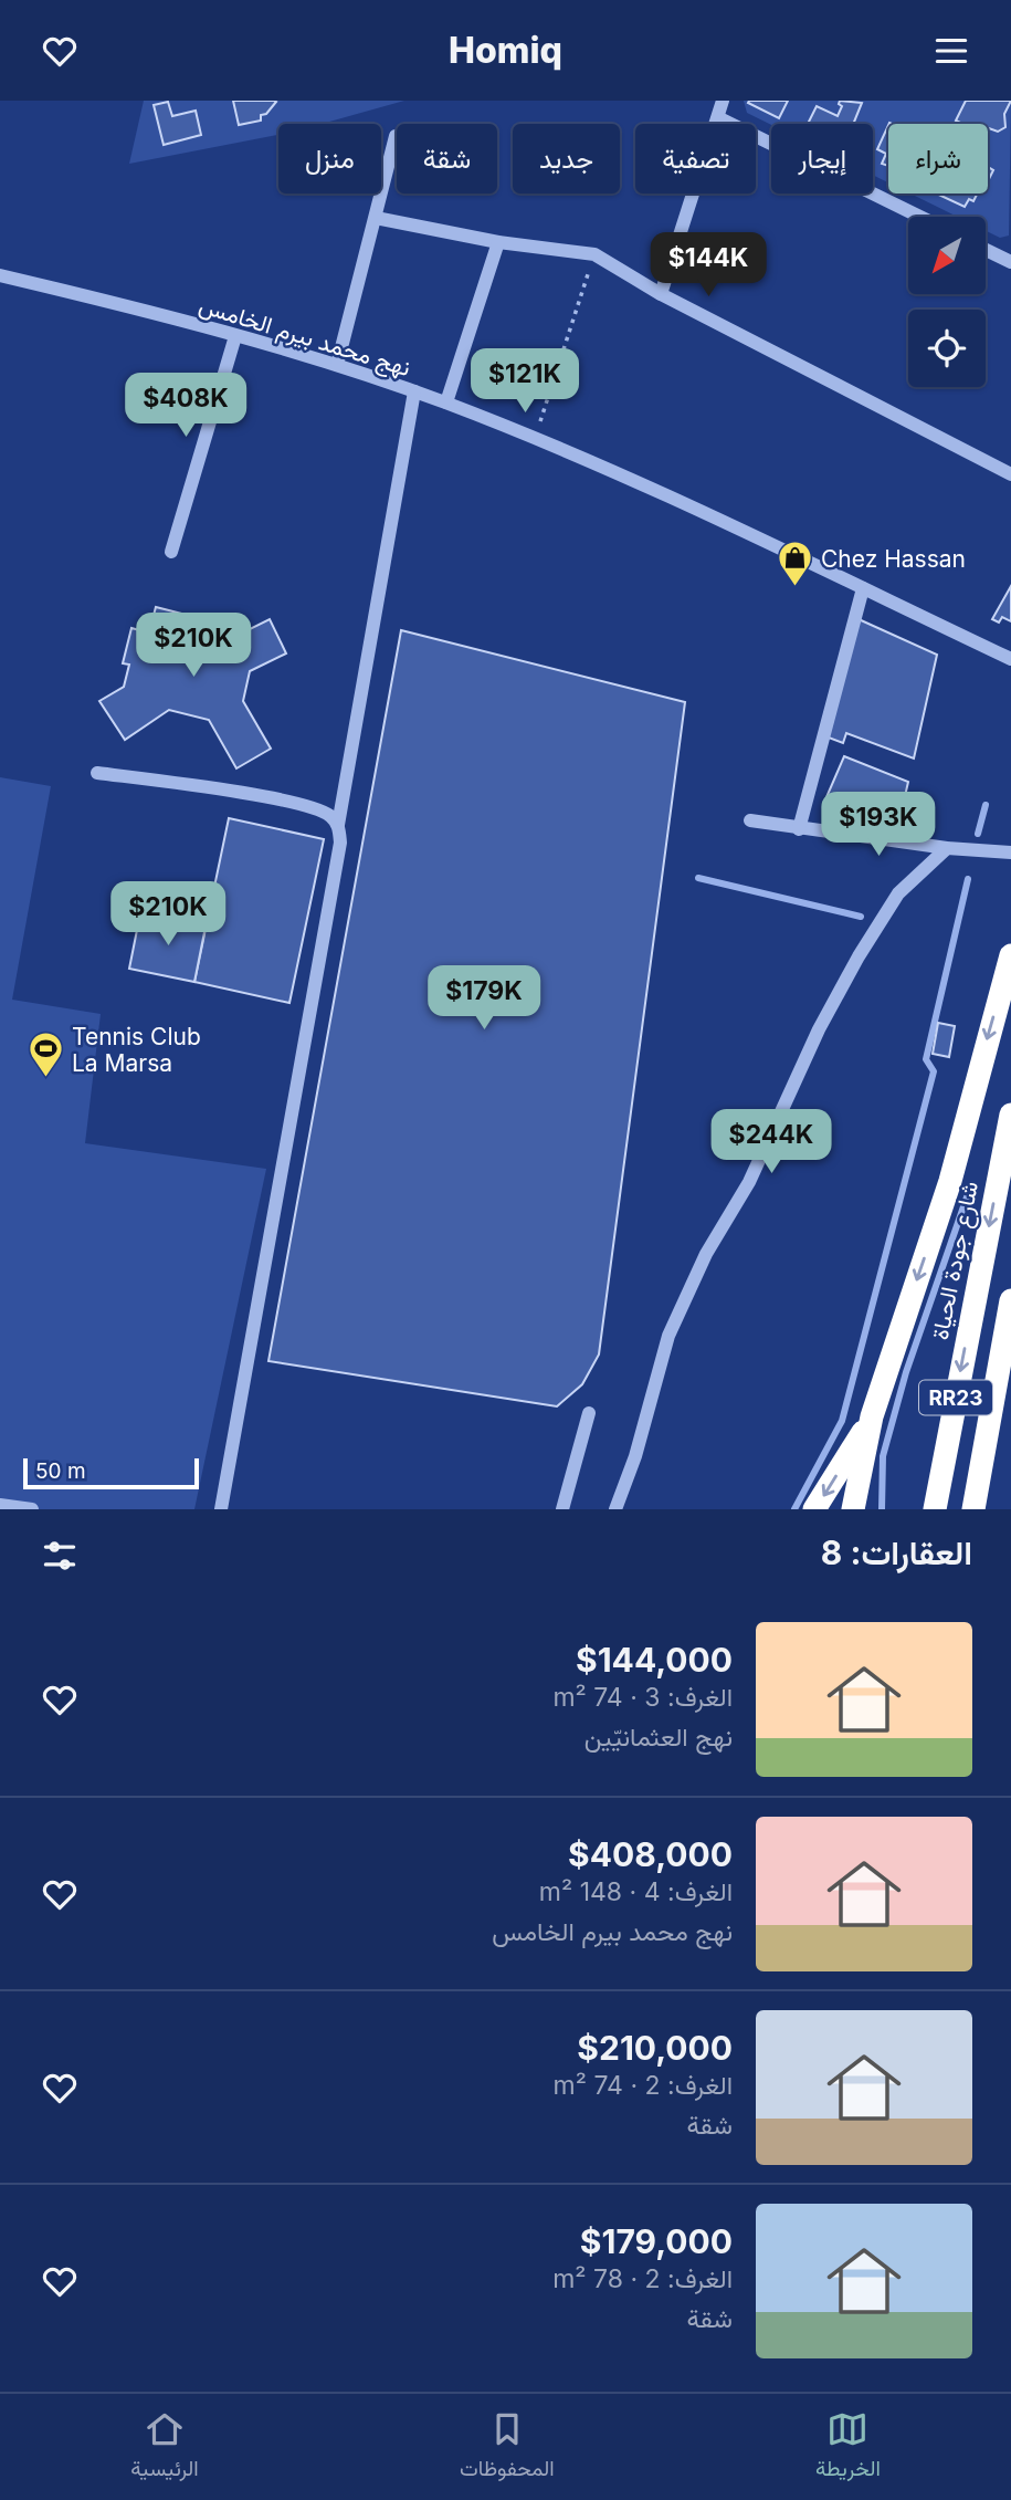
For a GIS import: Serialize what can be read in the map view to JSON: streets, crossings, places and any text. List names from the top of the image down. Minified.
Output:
{"streets":{"highway":["شارع جودة الحياة","RR23"],"street":["نهج محمد بيرم الخامس"]},"places":{"shop":["Chez Hassan"],"sports":["Tennis Club La Marsa"]},"scale_bar":"50 m","north":"bottom left","page":{"header":"Homiq","chip":["شراء","إيجار","تصفية","جديد","شقة","منزل"],"price":["$144K","$121K","$408K","$210K","$193K","$210K","$179K","$244K"],"scale":"50 m","heading":"العقارات: 8","list":[{"name":"$144,000","note":"الغرف: 3 · 74 m² · نهج العثمانيّين"},{"name":"$408,000","note":"الغرف: 4 · 148 m² · نهج محمد بيرم الخامس"},{"name":"$210,000","note":"الغرف: 2 · 74 m² · شقة"},{"name":"$179,000","note":"الغرف: 2 · 78 m² · شقة"}],"tabs":["الخريطة","المحفوظات","الرئيسية"]}}
